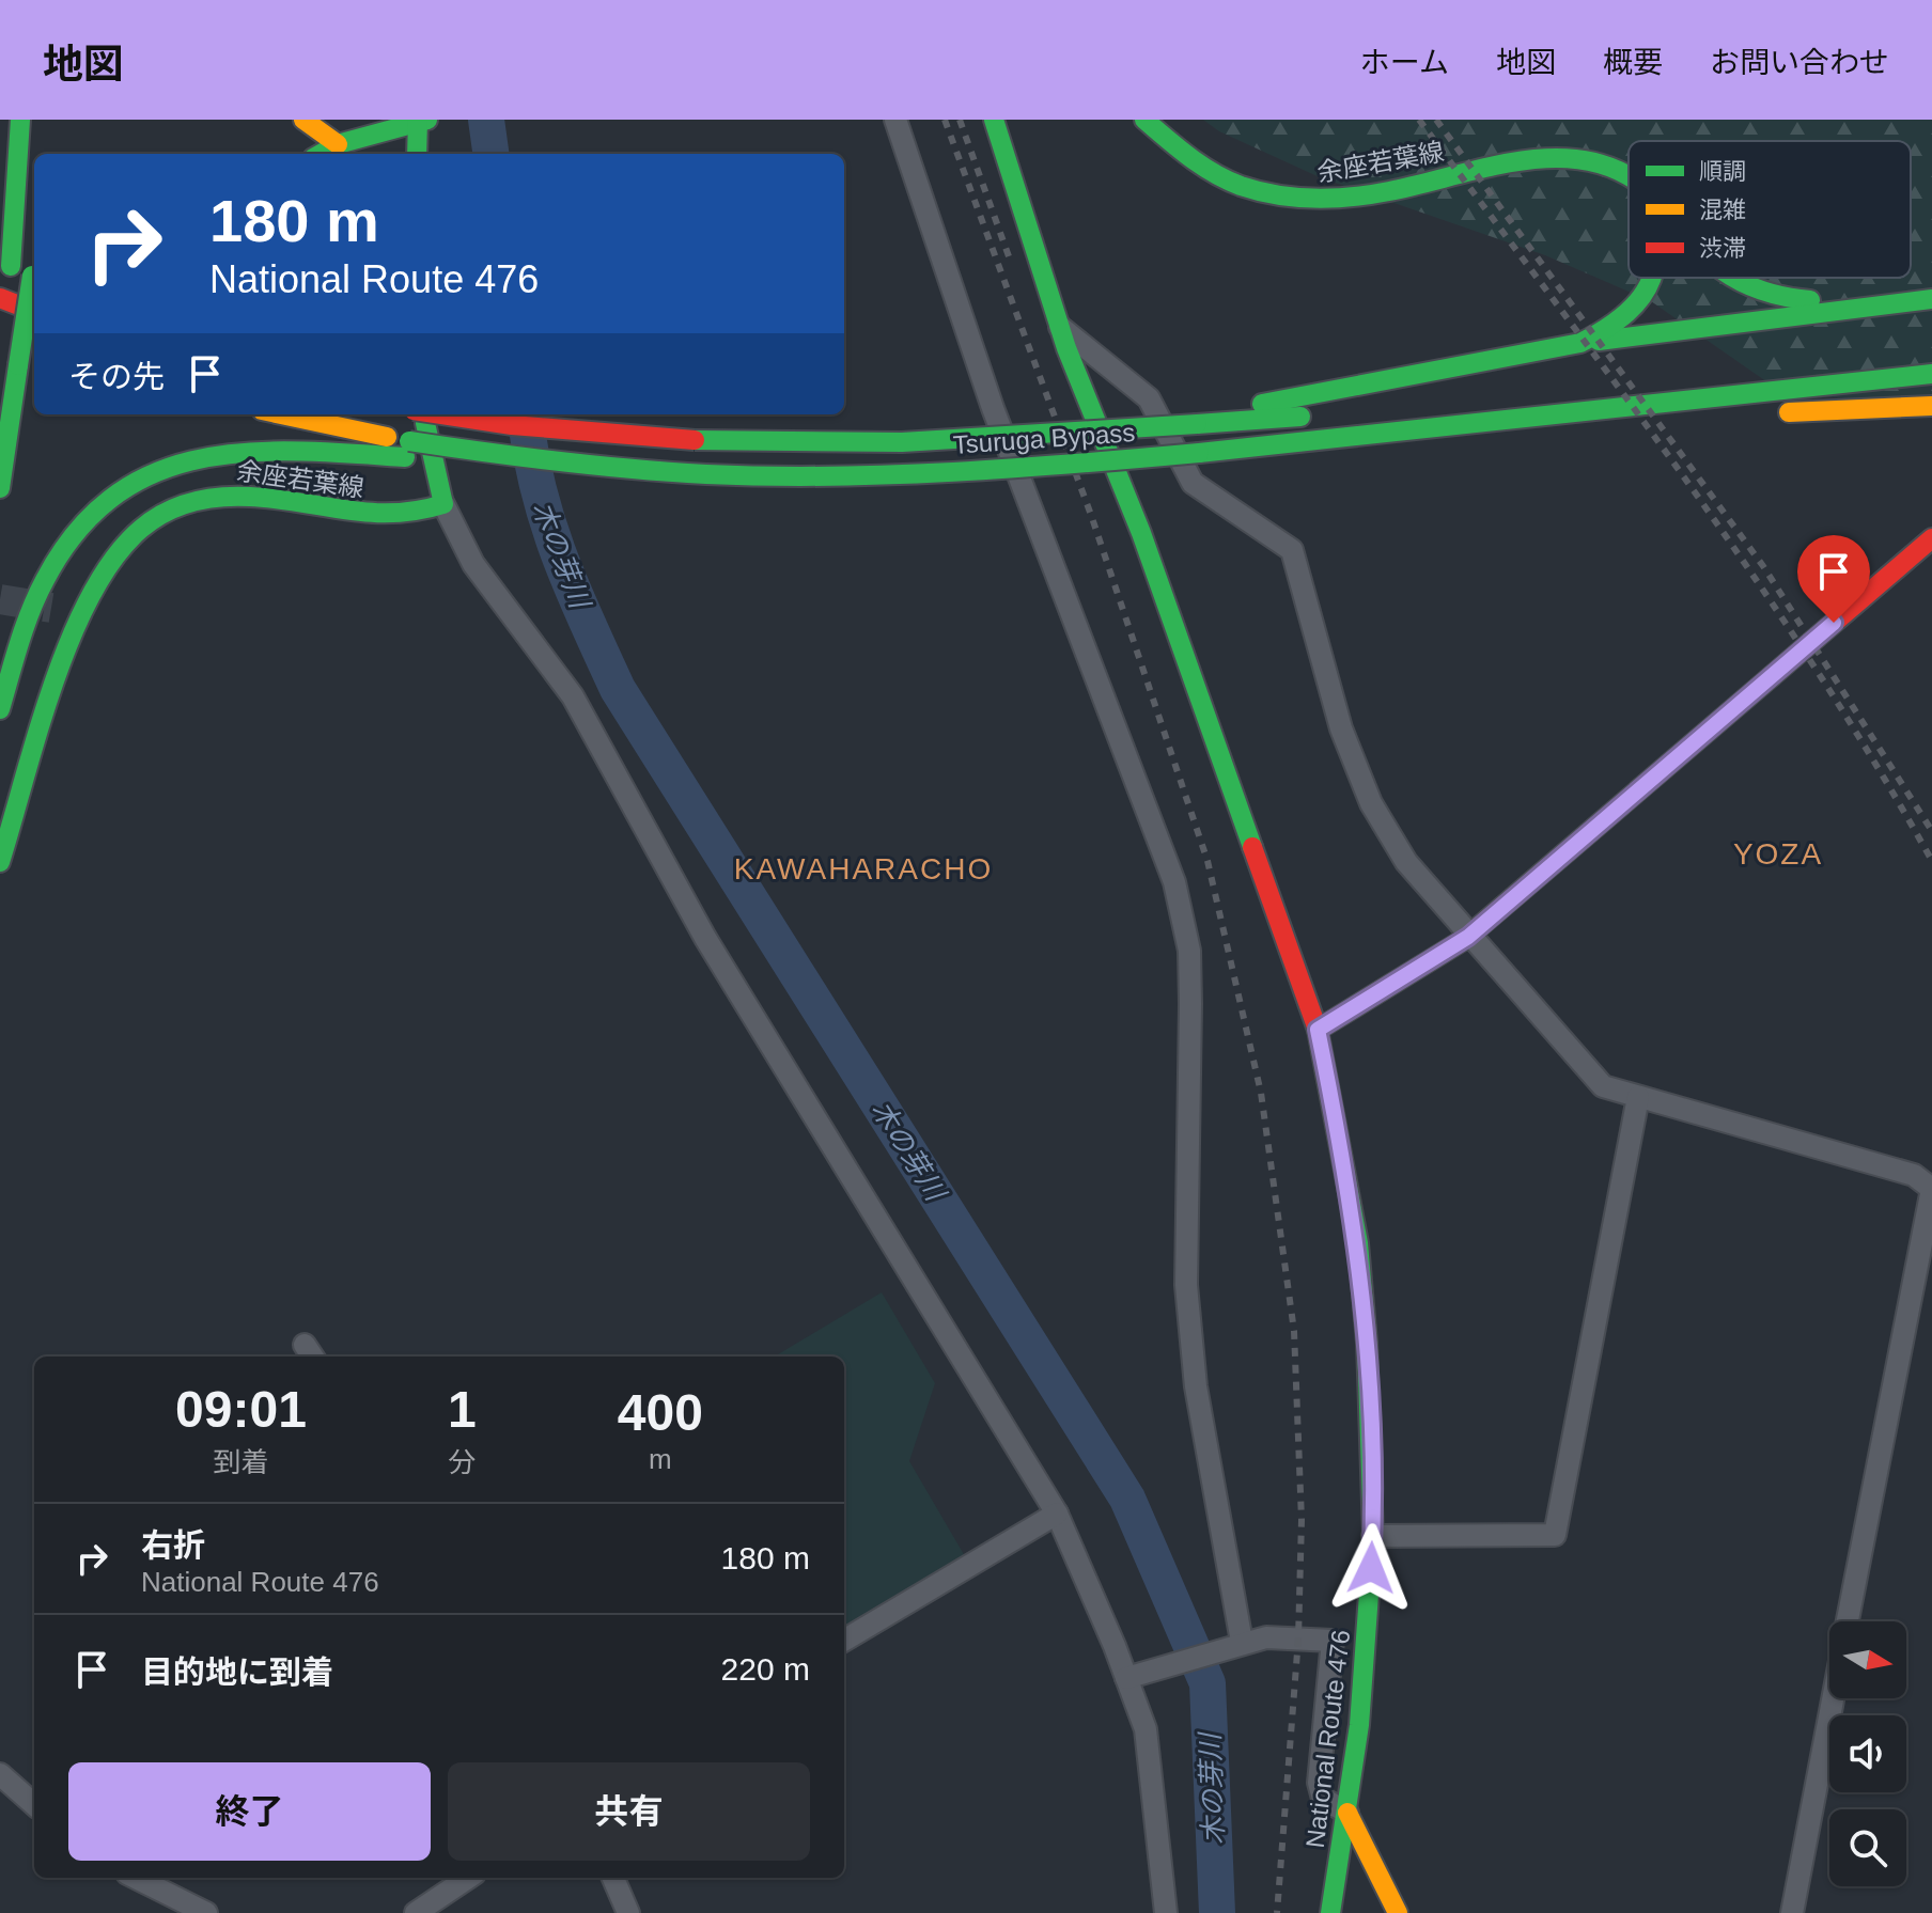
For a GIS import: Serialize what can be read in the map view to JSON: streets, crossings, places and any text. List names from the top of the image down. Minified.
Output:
{"streets":{"main road":["余座若葉線","Tsuruga Bypass","National Route 476"]},"districts":["YOZA","KAWAHARACHO"],"water":["木の芽川"],"legend":["順調","混雑","渋滞"],"north":"right","page":{"header":"地図","nav":["ホーム","地図","概要","お問い合わせ"],"turn":["180 m","National Route 476"],"then":"その先","eta":["09:01","到着","1","分","400","m"],"list":[{"name":"右折","note":"National Route 476","value":"180 m"},{"name":"目的地に到着","value":"220 m"}],"buttons":["終了","共有"]}}
